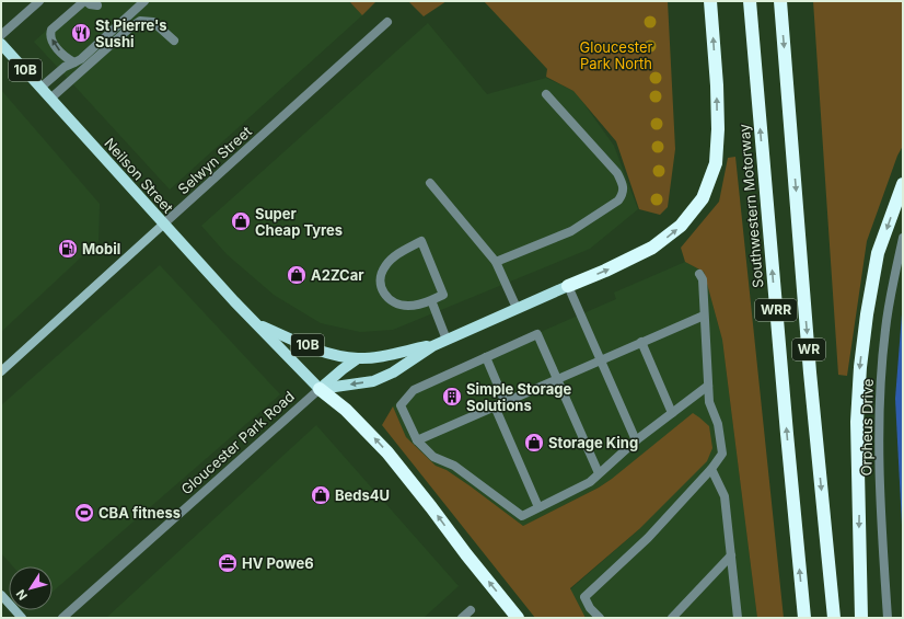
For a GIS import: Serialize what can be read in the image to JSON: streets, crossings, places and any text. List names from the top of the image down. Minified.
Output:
{"streets":{"highway":["Southwestern Motorway","WRR","WR"],"main road":["10B","Selwyn Street","Neilson Street"],"street":["Orpheus Drive","Gloucester Park Road"]},"crossings":[["Selwyn Street","Neilson Street"],["Neilson Street","Gloucester Park Road"]],"parks":["Gloucester Park North"],"places":{"restaurant":["St Pierre's Sushi"],"shop":["Super Cheap Tyres","A2ZCar","Storage King","Beds4U"],"fuel station":["Mobil"],"building":["Simple Storage Solutions"],"sports":["CBA fitness"],"office":["HV Powe6"]},"north":"bottom left"}
